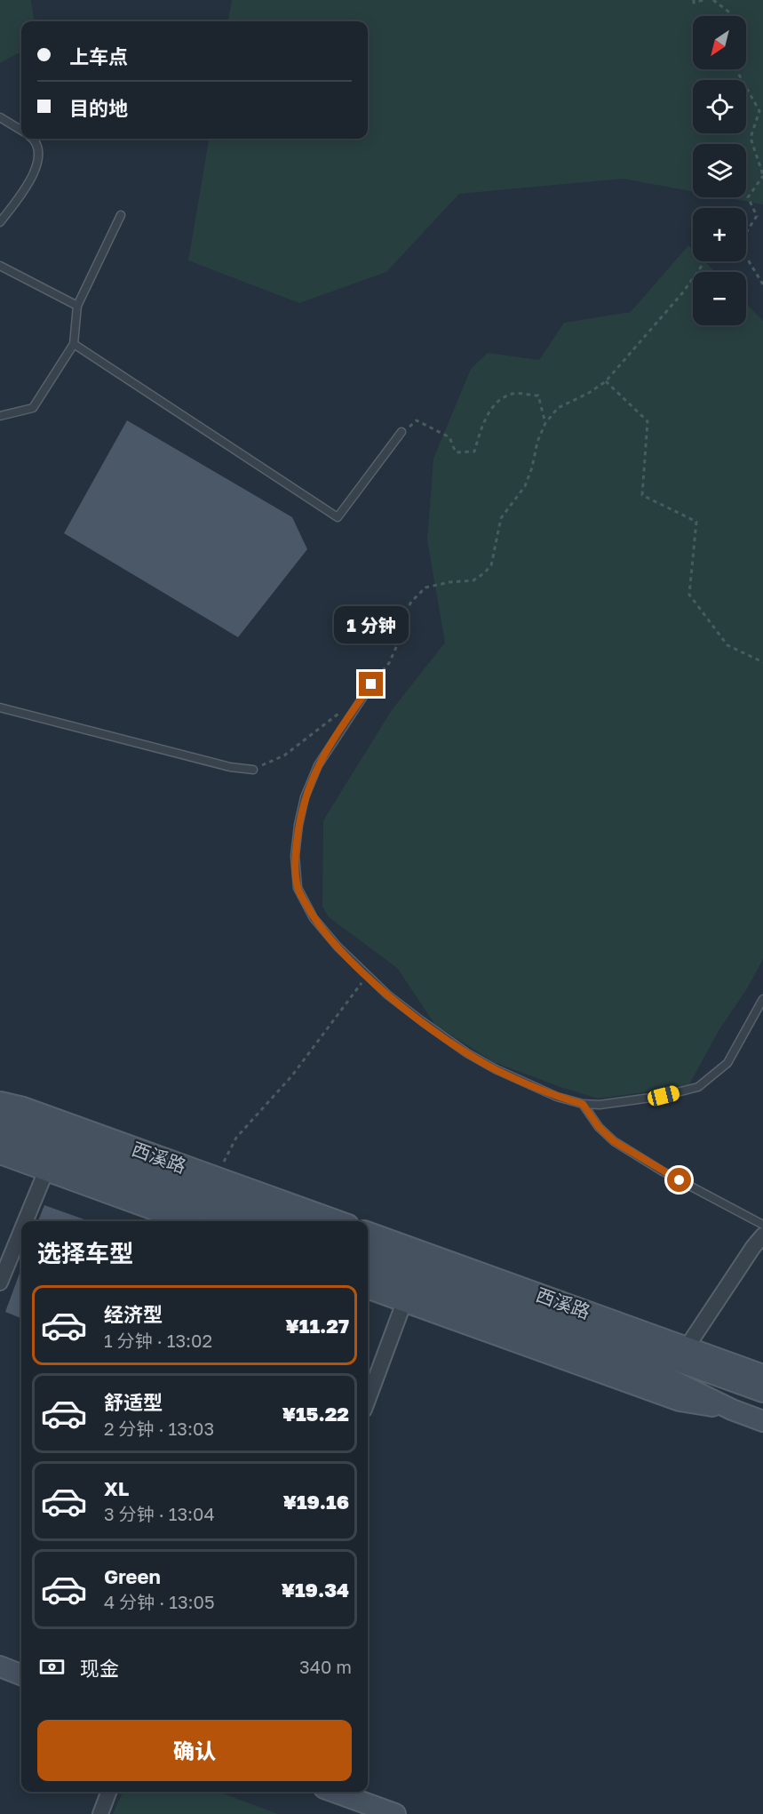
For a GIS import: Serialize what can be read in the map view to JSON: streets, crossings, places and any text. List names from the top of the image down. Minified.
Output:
{"streets":{"street":["西溪路"]},"north":"bottom left","page":{"map_buttons":["+","−"],"banner":["上车点","目的地"],"bubble":"1 分钟","heading":"选择车型","list":[{"name":"经济型","note":"1 分钟 · 13:02","value":"¥11.27"},{"name":"舒适型","note":"2 分钟 · 13:03","value":"¥15.22"},{"name":"XL","note":"3 分钟 · 13:04","value":"¥19.16"},{"name":"Green","note":"4 分钟 · 13:05","value":"¥19.34"}],"pay":["现金","340 m"],"buttons":"确认"}}
